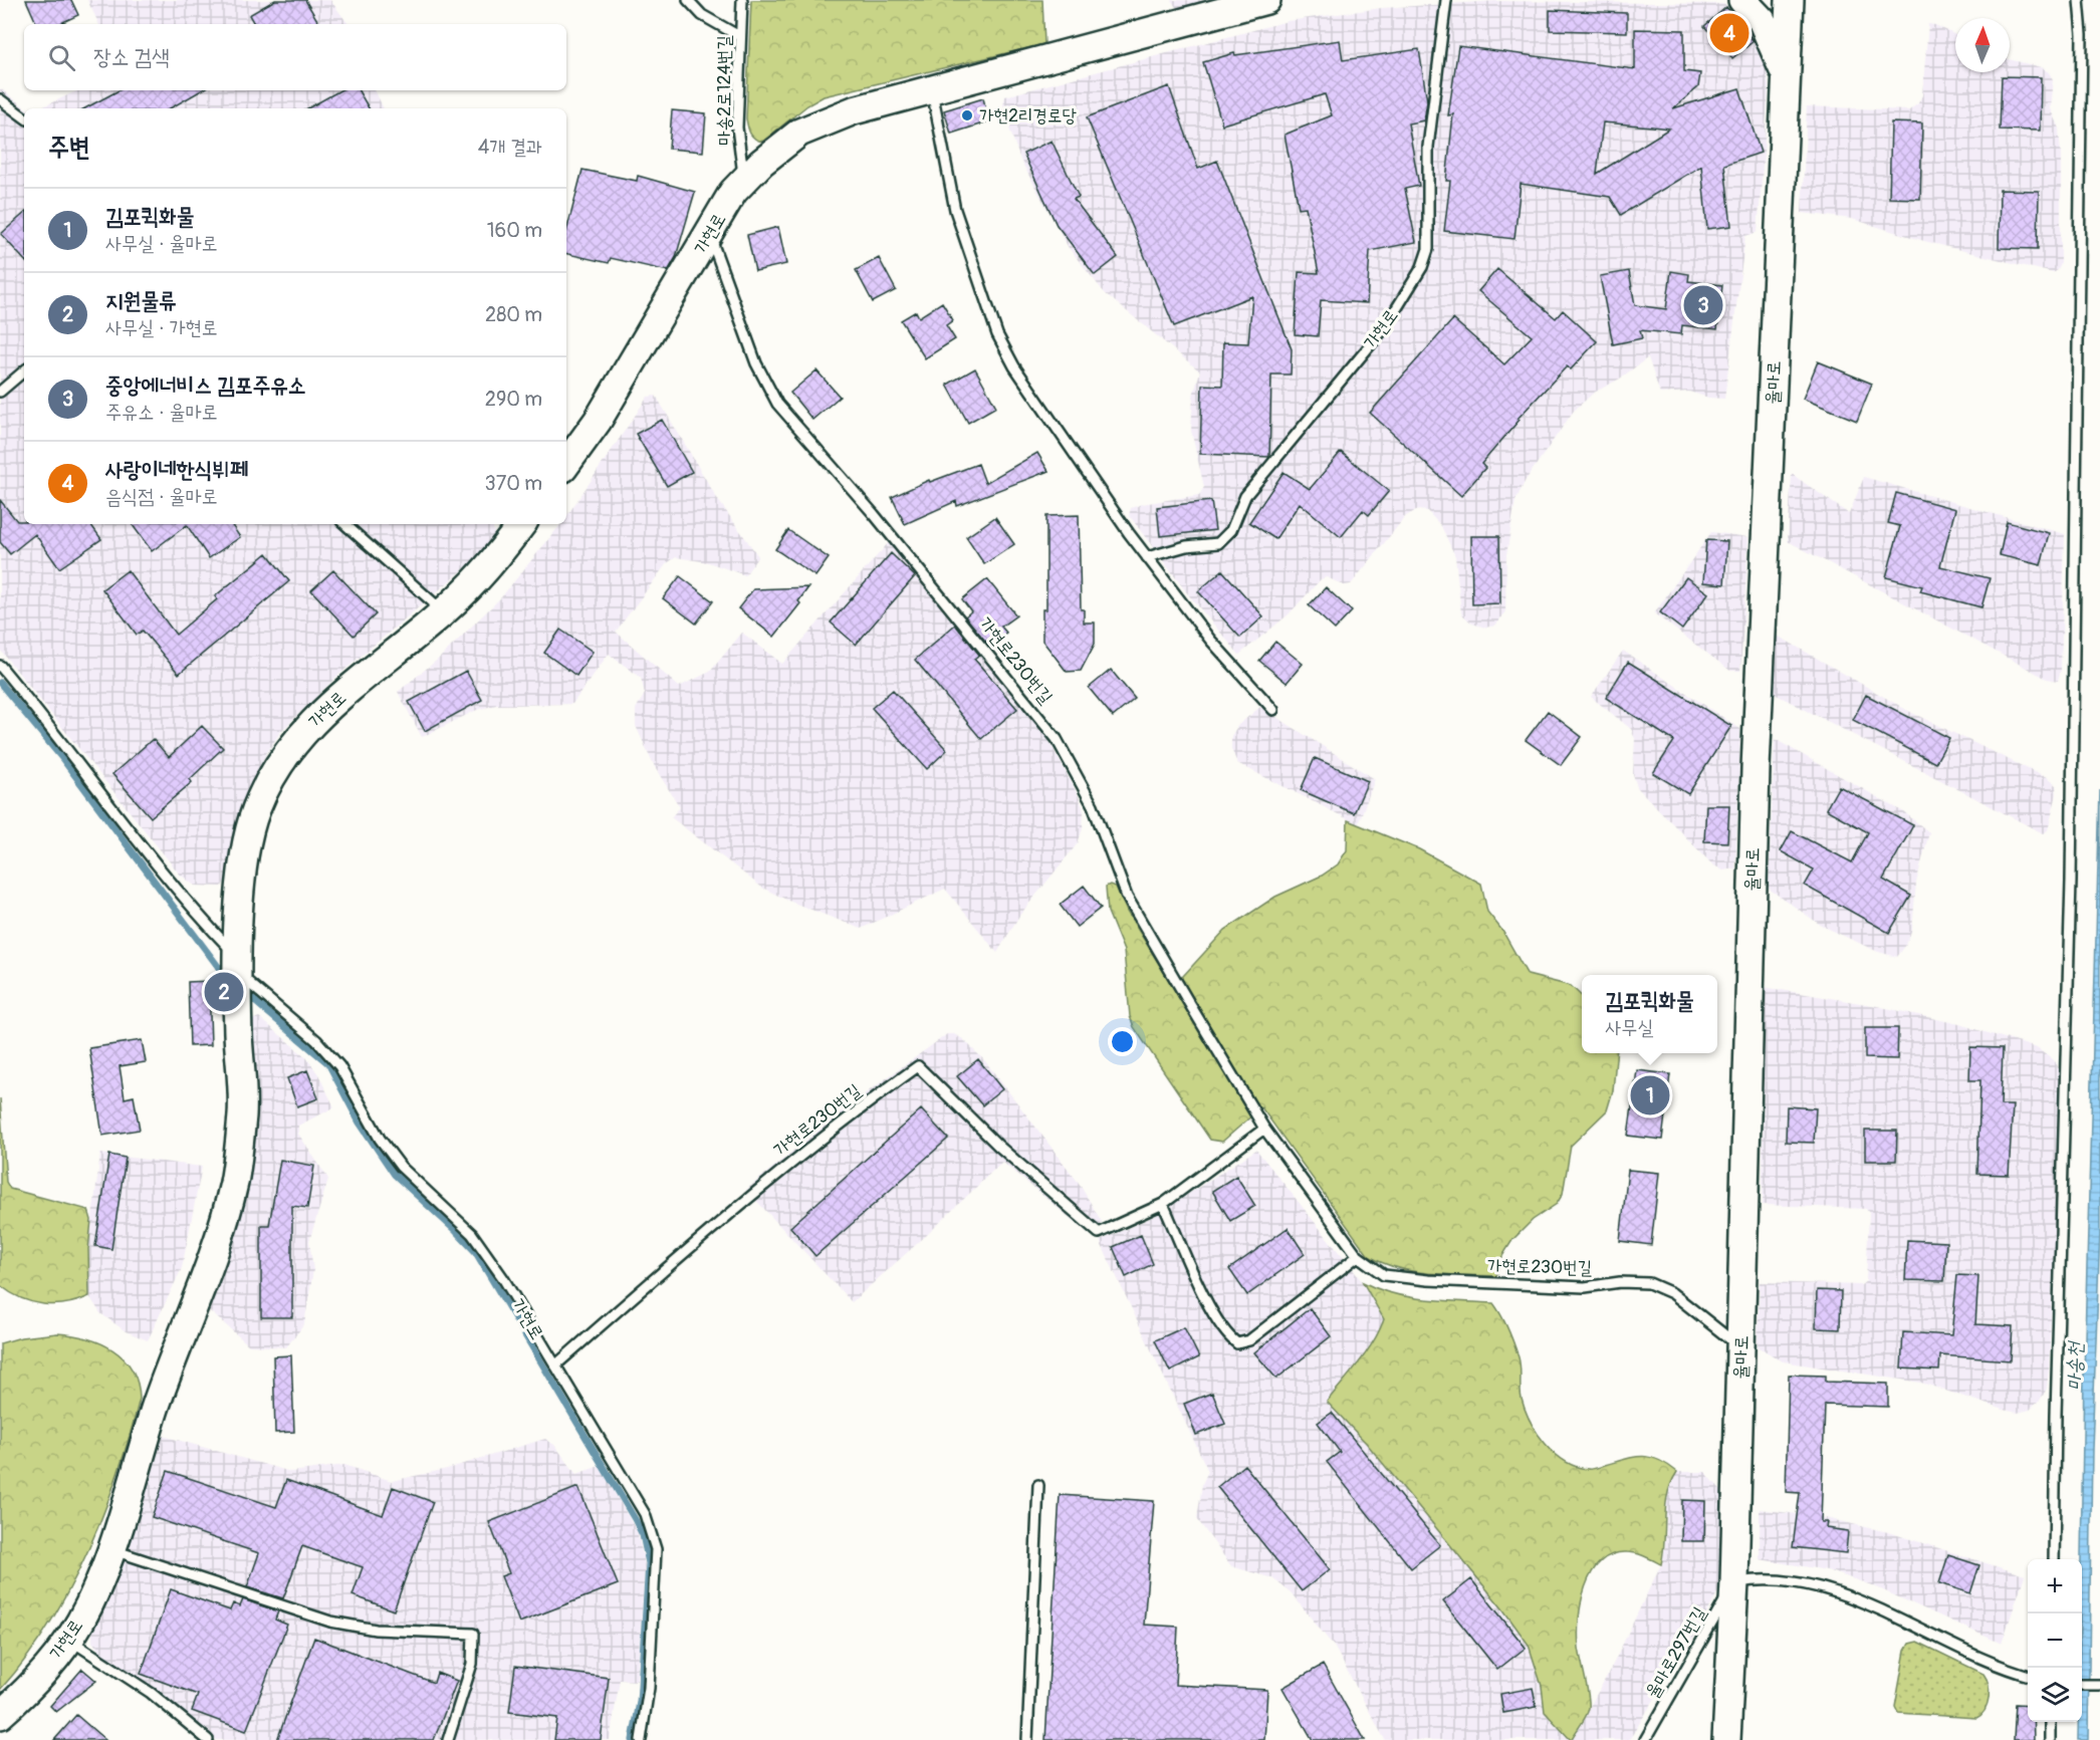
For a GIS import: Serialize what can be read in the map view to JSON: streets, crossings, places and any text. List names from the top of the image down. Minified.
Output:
{"streets":{"street":["가현로","율마로"],"lane":["마송2로124번길","가현로230번길","율마로297번길"]},"crossings":[["마송2로124번길","가현로"],["가현로","가현로230번길"],["율마로","가현로230번길"],["율마로","율마로297번길"]],"water":["마송천"],"places":["가현2리경로당"],"north":"top","page":{"pins":["4","3","2","1"],"search":"장소 검색","heading":["주변","4개 결과"],"list":[{"mark":"1","name":"김포퀵화물","note":"사무실 · 율마로","value":"160 m"},{"mark":"2","name":"지원물류","note":"사무실 · 가현로","value":"280 m"},{"mark":"3","name":"중앙에너비스 김포주유소","note":"주유소 · 율마로","value":"290 m"},{"mark":"4","name":"사랑이네한식뷔페","note":"음식점 · 율마로","value":"370 m"}],"popup":["김포퀵화물","사무실"],"map_buttons":["+","−"]}}
